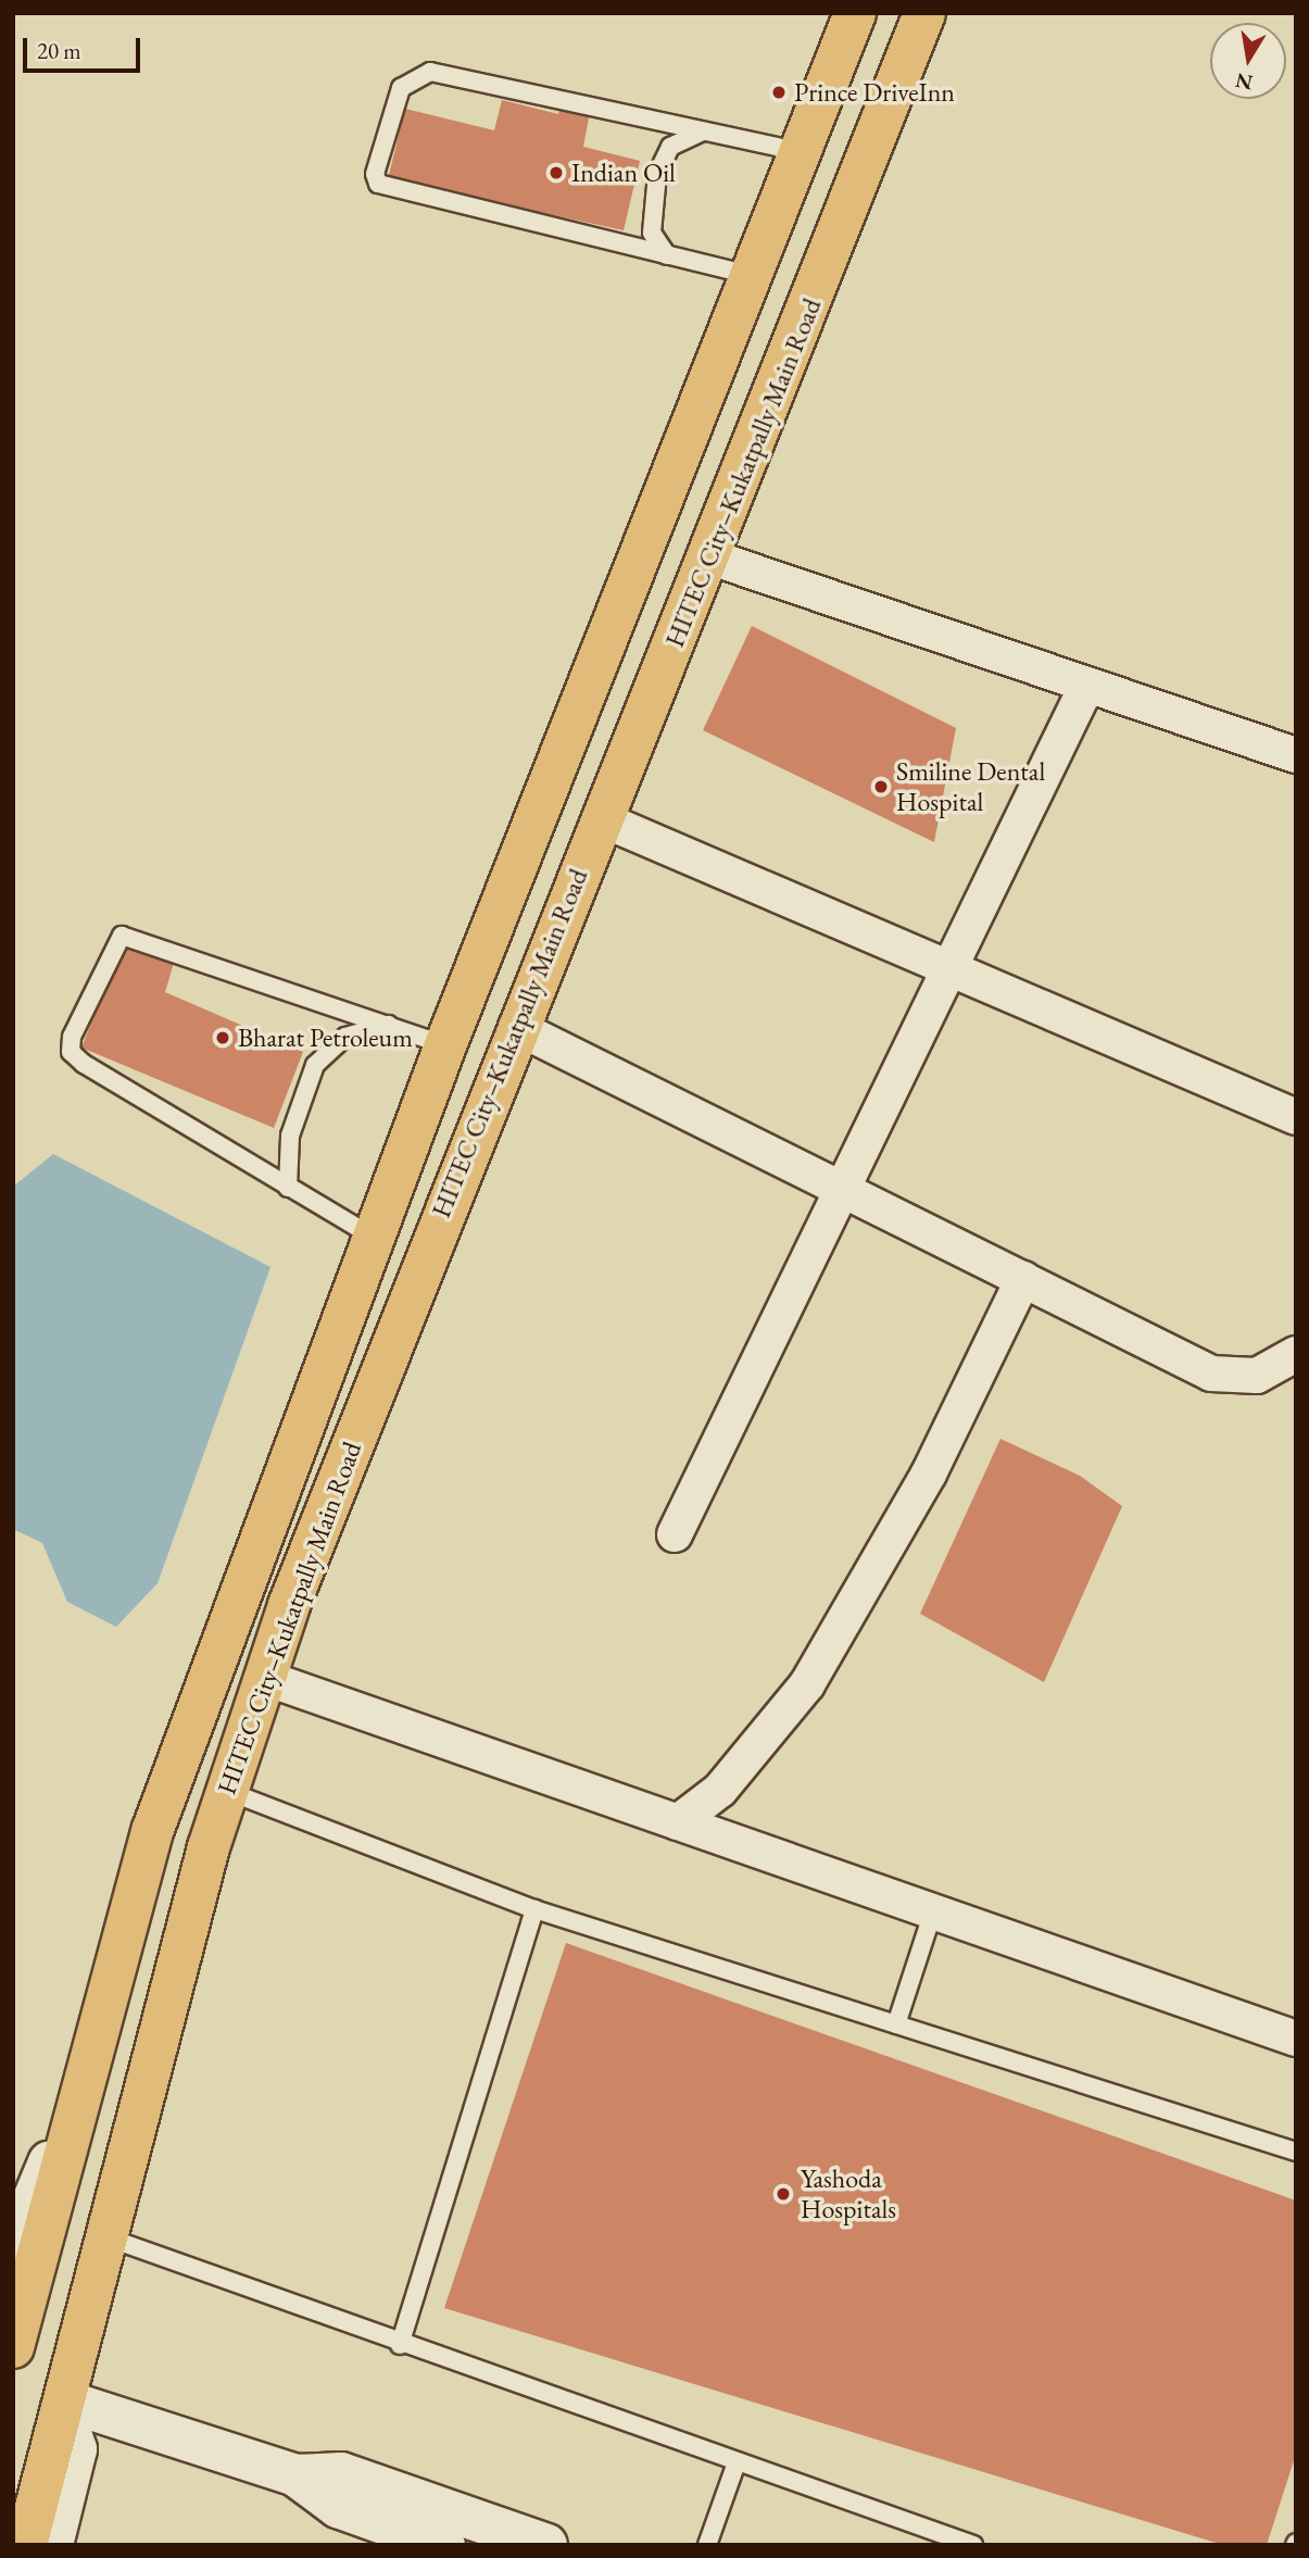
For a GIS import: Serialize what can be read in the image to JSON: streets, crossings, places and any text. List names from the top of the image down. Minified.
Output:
{"streets":{"main road":["HITEC City–Kukatpally Main Road"]},"places":["Prince DriveInn","Indian Oil","Smiline Dental Hospital","Bharat Petroleum","Yashoda Hospitals"],"scale_bar":"20 m","north":"bottom"}
